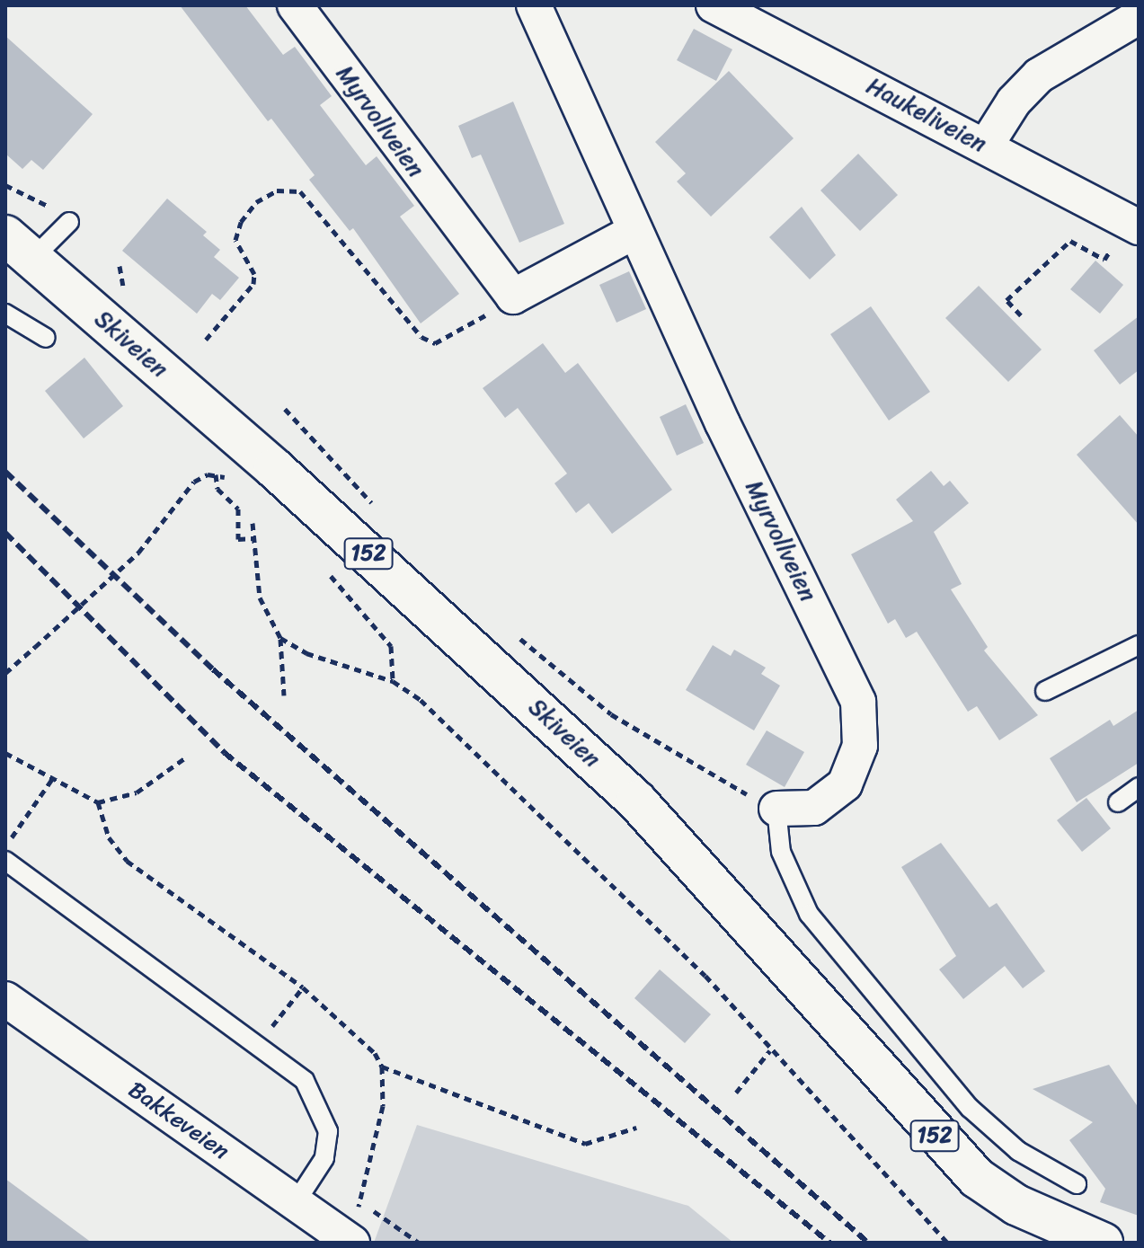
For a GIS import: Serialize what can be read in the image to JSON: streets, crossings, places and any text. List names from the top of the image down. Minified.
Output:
{"streets":{"main road":["Skiveien","152"],"street":["Haukeliveien","Myrvollveien","Bakkeveien"]}}
